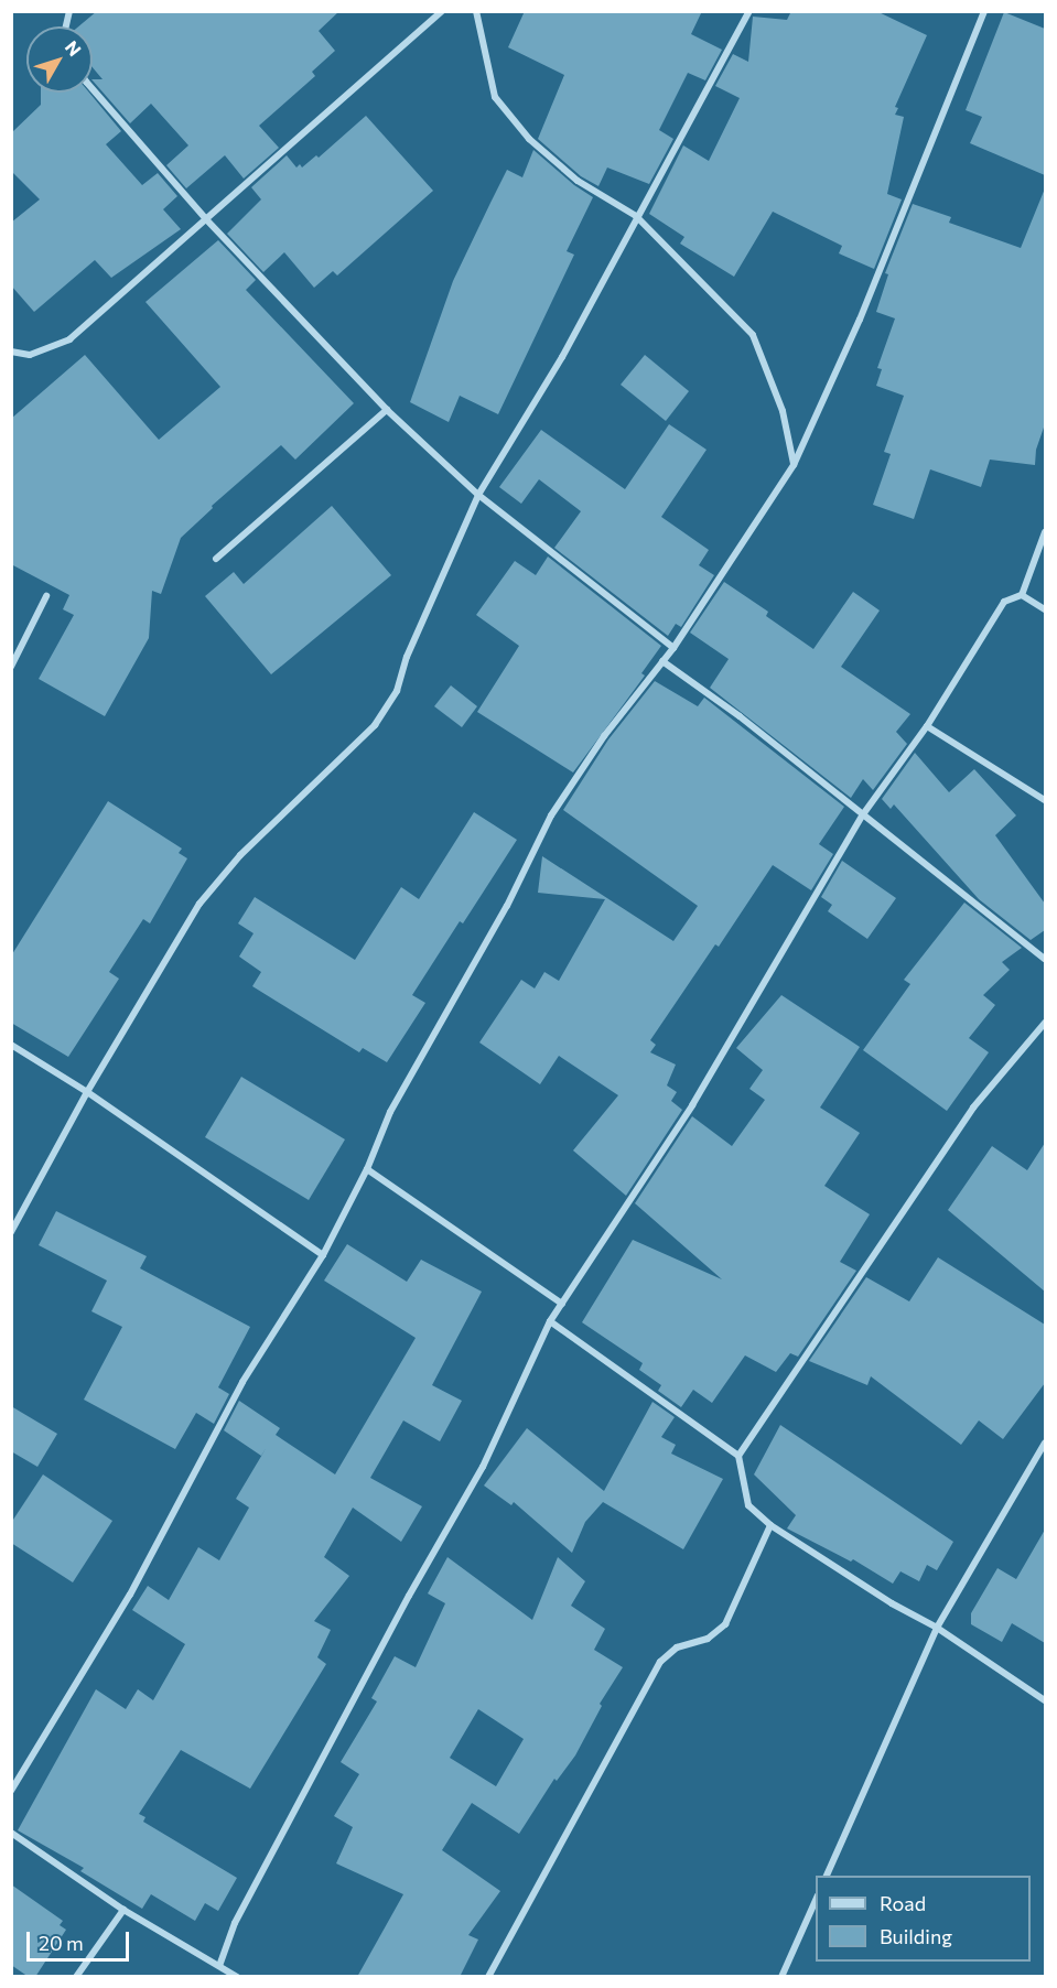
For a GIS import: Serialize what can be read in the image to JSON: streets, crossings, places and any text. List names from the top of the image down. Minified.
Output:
{"legend":["Road","Building"],"scale_bar":"20 m","north":"top right"}
